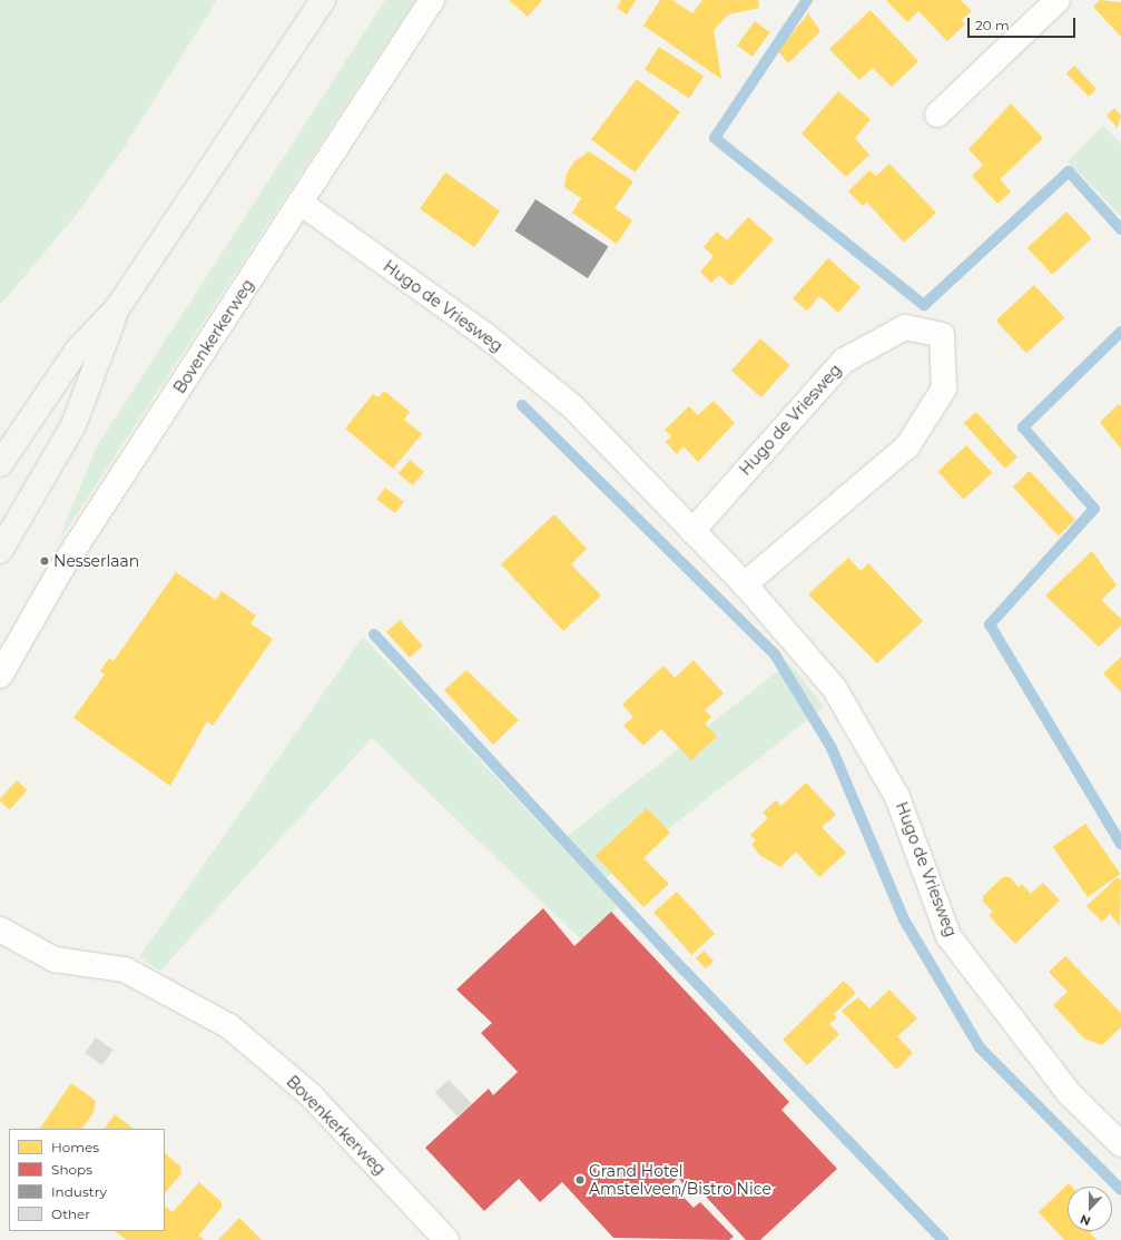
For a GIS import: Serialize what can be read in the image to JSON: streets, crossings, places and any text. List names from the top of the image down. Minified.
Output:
{"streets":{"street":["Hugo de Vriesweg","Bovenkerkerweg"]},"crossings":[["Hugo de Vriesweg","Bovenkerkerweg"]],"places":["Nesserlaan","Grand Hotel Amstelveen/Bistro Nice"],"legend":["Homes","Shops","Industry","Other"],"scale_bar":"20 m","north":"bottom"}
